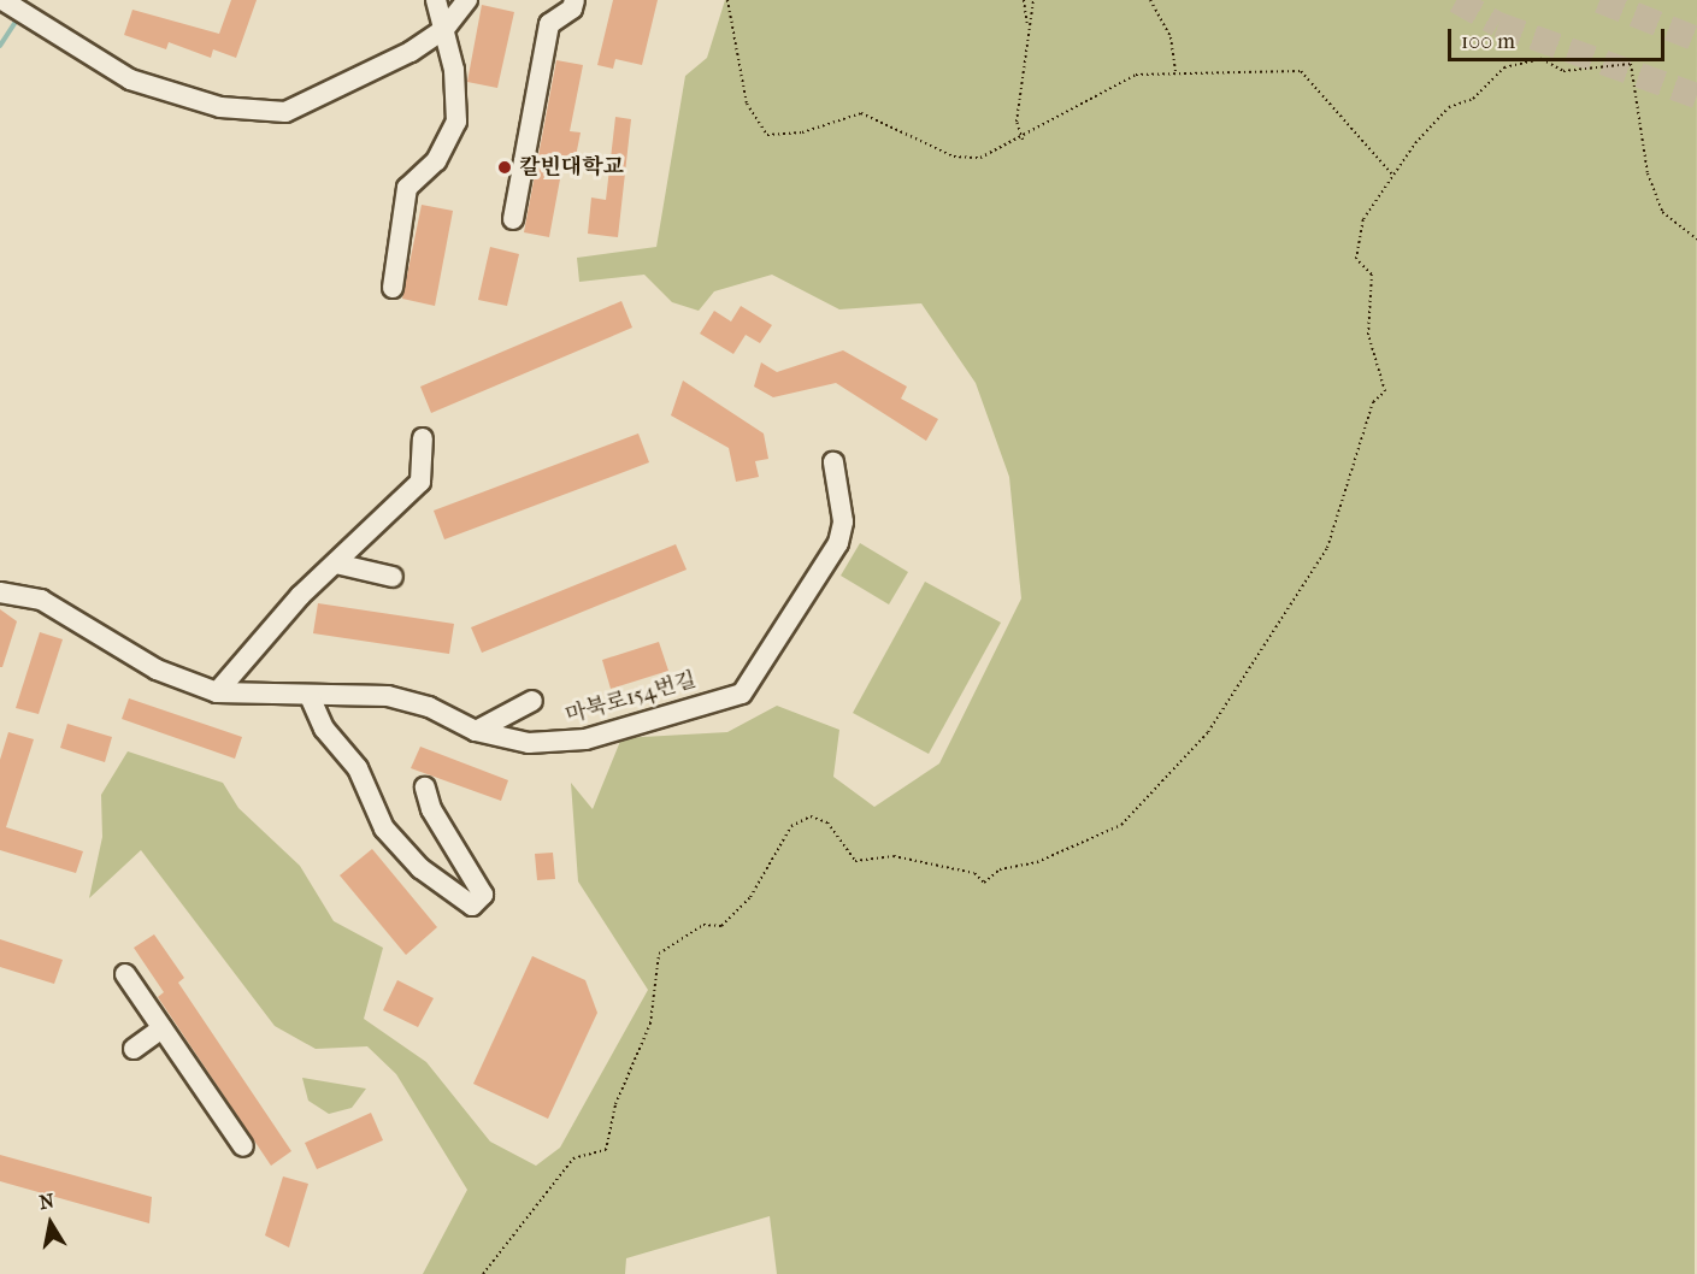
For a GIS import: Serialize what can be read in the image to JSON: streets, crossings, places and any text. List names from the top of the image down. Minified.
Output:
{"streets":{"street":["마북로154번길"]},"places":["칼빈대학교"],"scale_bar":"100 m","north":"top"}
